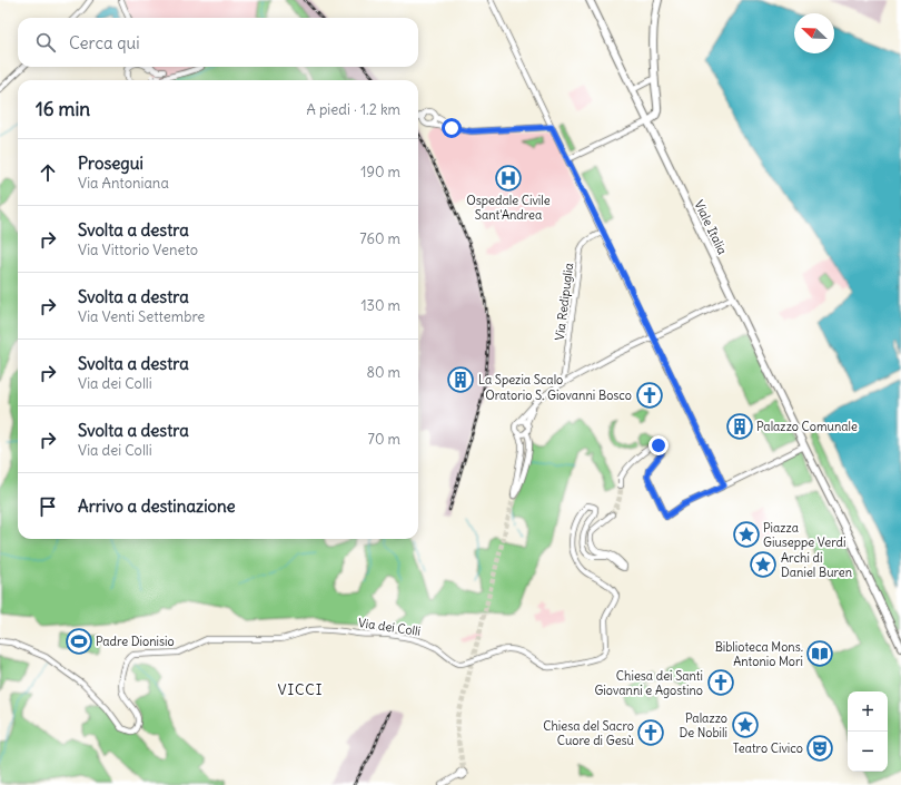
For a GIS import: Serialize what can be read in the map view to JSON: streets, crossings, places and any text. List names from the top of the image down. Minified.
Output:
{"streets":{"main road":["Viale Italia"],"street":["Via Redipuglia","Via dei Colli"]},"districts":["VICCI"],"places":{"hospital":["Ospedale Civile Sant'Andrea"],"building":["La Spezia Scalo","Palazzo Comunale"],"church":["Oratorio S. Giovanni Bosco","Chiesa dei Santi Giovanni e Agostino","Chiesa del Sacro Cuore di Gesù"],"place":["Piazza Giuseppe Verdi","Archi di Daniel Buren","Palazzo De Nobili"],"sports":["Padre Dionisio"],"library":["Biblioteca Mons. Antonio Mori"],"theatre":["Teatro Civico"]},"north":"top left","page":{"search":"Cerca qui","heading":["16 min","A piedi · 1.2 km"],"list":[["Prosegui","Via Antoniana","190 m"],["Svolta a destra","Via Vittorio Veneto","760 m"],["Svolta a destra","Via Venti Settembre","130 m"],["Svolta a destra","Via dei Colli","80 m"],["Svolta a destra","Via dei Colli","70 m"],"Arrivo a destinazione"],"map_buttons":["+","−"]}}
